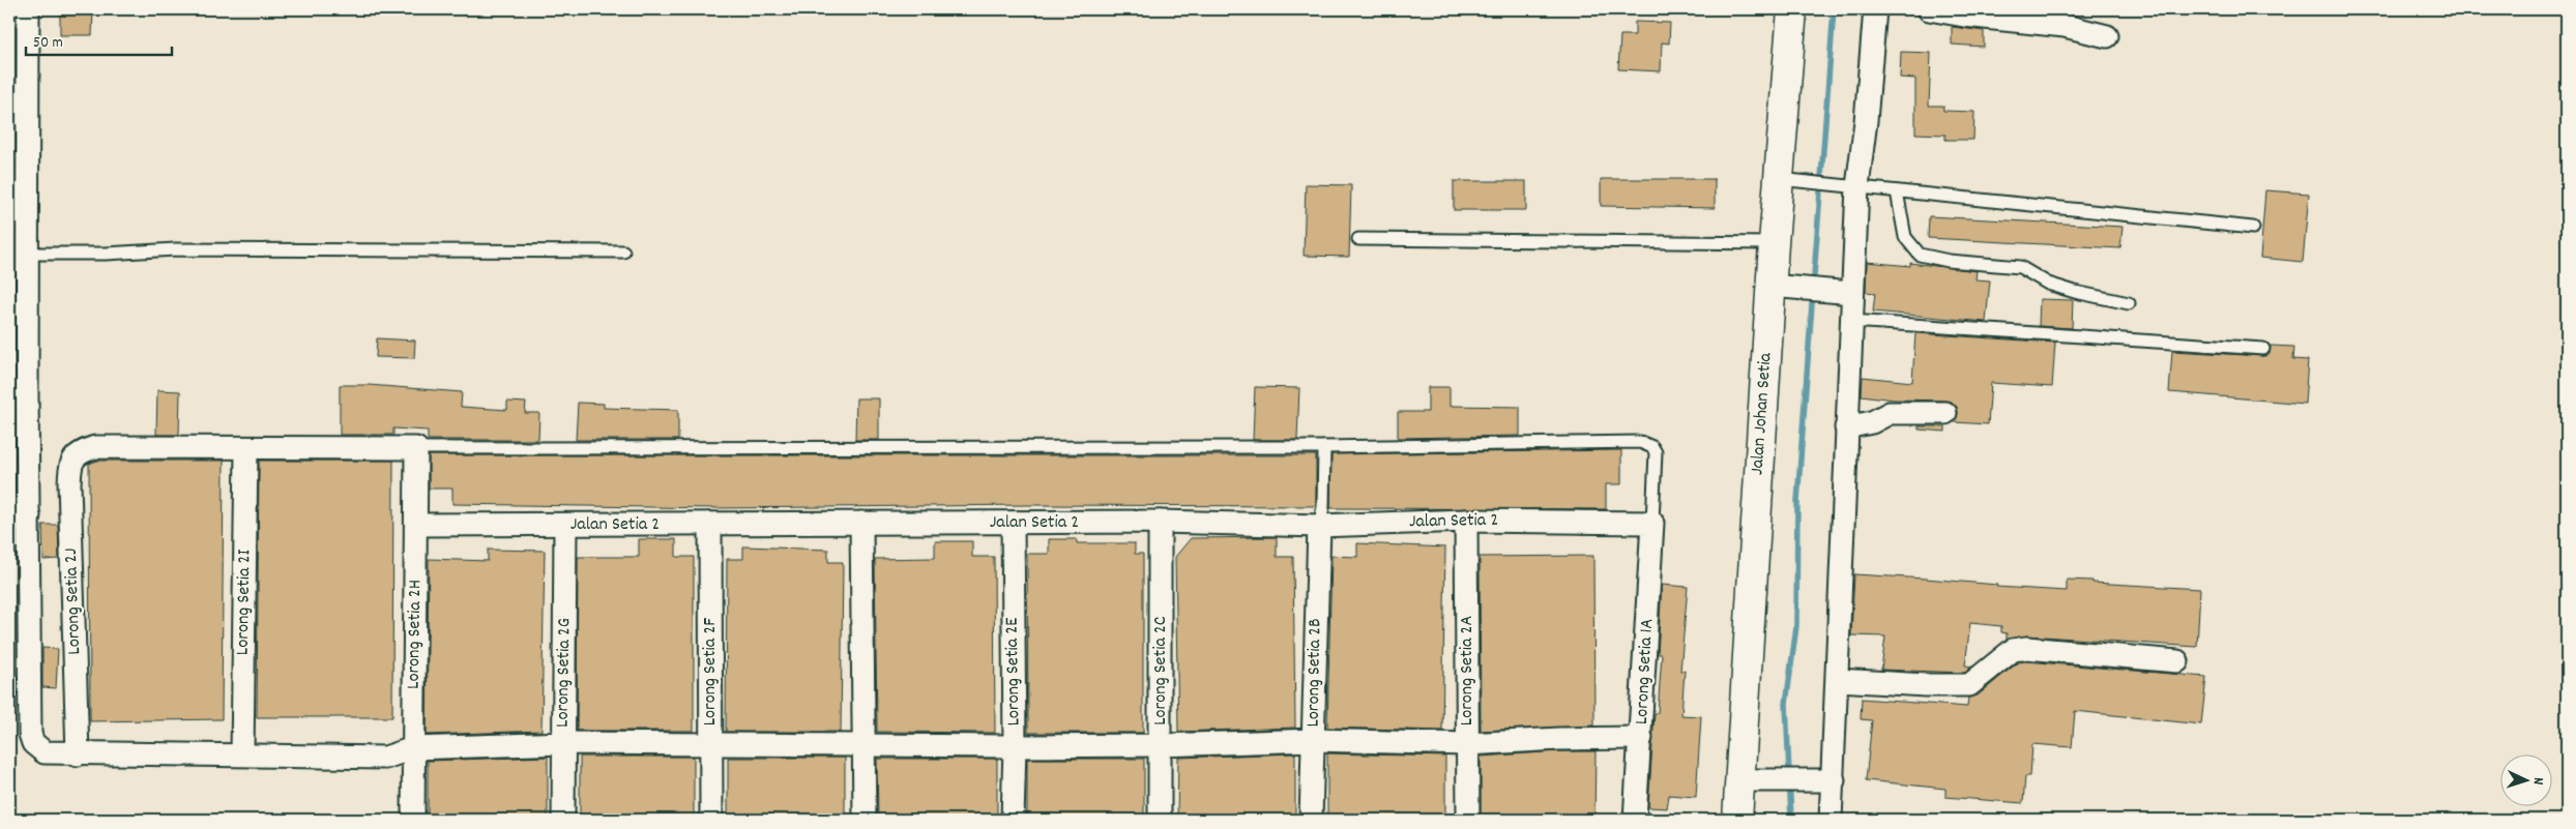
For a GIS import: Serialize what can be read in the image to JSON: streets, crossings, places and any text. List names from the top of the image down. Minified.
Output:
{"streets":{"main road":["Jalan Johan Setia"],"street":["Jalan Setia 2","Lorong Setia 2J","Lorong Setia 2I","Lorong Setia 2H","Lorong Setia 2C","Lorong Setia 2A","Lorong Setia 2F","Lorong Setia 2E","Lorong Setia 1A","Lorong Setia 2G","Lorong Setia 2B"]},"crossings":[["Jalan Setia 2","Lorong Setia 2H"],["Jalan Setia 2","Lorong Setia 2C"],["Jalan Setia 2","Lorong Setia 2A"],["Jalan Setia 2","Lorong Setia 2F"],["Jalan Setia 2","Lorong Setia 2E"],["Jalan Setia 2","Lorong Setia 1A"],["Jalan Setia 2","Lorong Setia 2G"],["Jalan Setia 2","Lorong Setia 2B"],["Lorong Setia 2J","Lorong Setia 2I"],["Lorong Setia 2J","Lorong Setia 2H"]],"scale_bar":"50 m","north":"right"}
